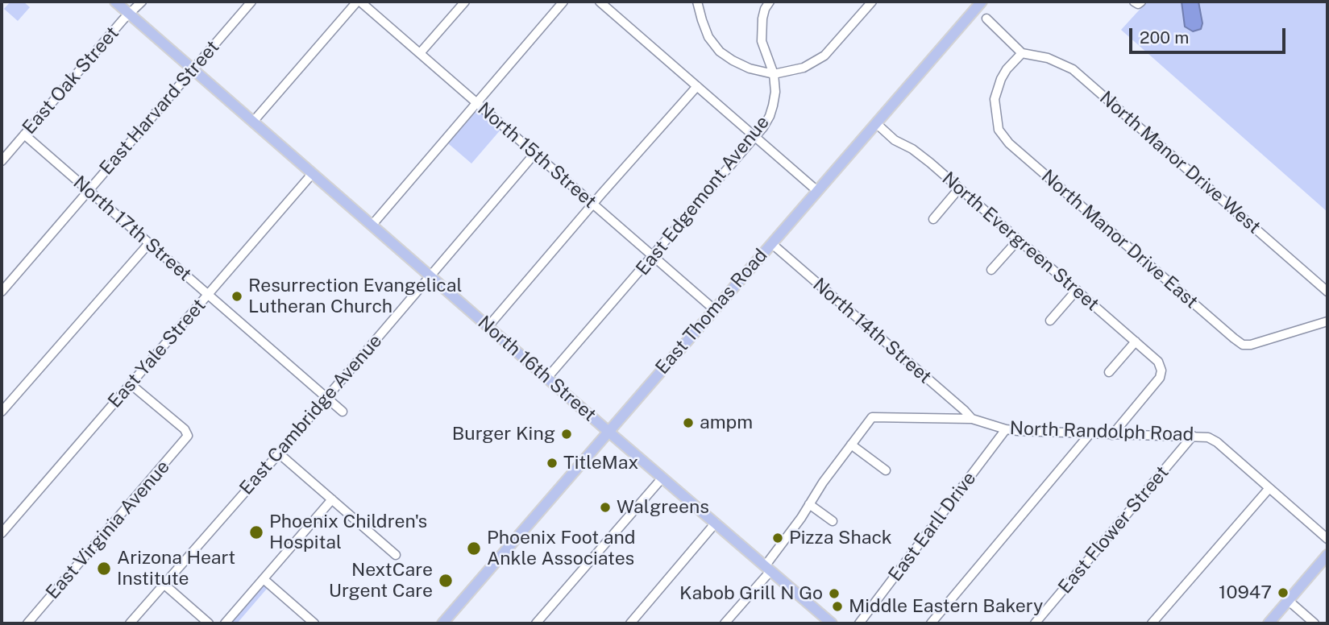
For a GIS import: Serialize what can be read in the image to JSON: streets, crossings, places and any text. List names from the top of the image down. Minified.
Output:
{"streets":{"main road":["East Thomas Road","North 16th Street"],"street":["East Oak Street","East Harvard Street","North 15th Street","North Manor Drive West","East Edgemont Avenue","North 17th Street","North Manor Drive East","North Evergreen Street","North 14th Street","East Yale Street","East Cambridge Avenue","North Randolph Road","East Earll Drive","East Virginia Avenue","East Flower Street"]},"crossings":[["East Oak Street","North 17th Street"],["East Oak Street","North 16th Street"],["East Harvard Street","North 17th Street"],["East Harvard Street","North 16th Street"],["North 15th Street","East Edgemont Avenue"],["North 15th Street","East Thomas Road"],["North 15th Street","East Cambridge Avenue"],["North Manor Drive West","North Manor Drive East"],["East Edgemont Avenue","North 16th Street"],["North 17th Street","East Yale Street"],["North 17th Street","East Cambridge Avenue"],["North Evergreen Street","East Thomas Road"],["East Thomas Road","North 14th Street"],["East Thomas Road","North 16th Street"],["North 14th Street","North Randolph Road"],["East Yale Street","North 16th Street"],["East Yale Street","East Virginia Avenue"],["North 16th Street","East Cambridge Avenue"],["North Randolph Road","East Earll Drive"],["North Randolph Road","East Flower Street"]],"places":["Resurrection Evangelical Lutheran Church","ampm","Burger King","TitleMax","Walgreens","Phoenix Children's Hospital","Pizza Shack","Phoenix Foot and Ankle Associates","Arizona Heart Institute","NextCare Urgent Care","10947","Kabob Grill N Go","Middle Eastern Bakery"],"scale_bar":"200 m"}
